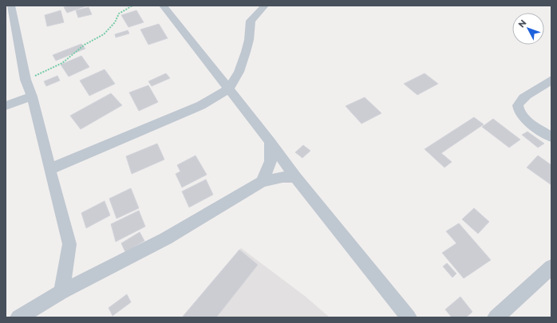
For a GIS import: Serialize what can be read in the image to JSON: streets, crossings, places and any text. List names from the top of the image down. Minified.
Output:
{"north":"top left"}
